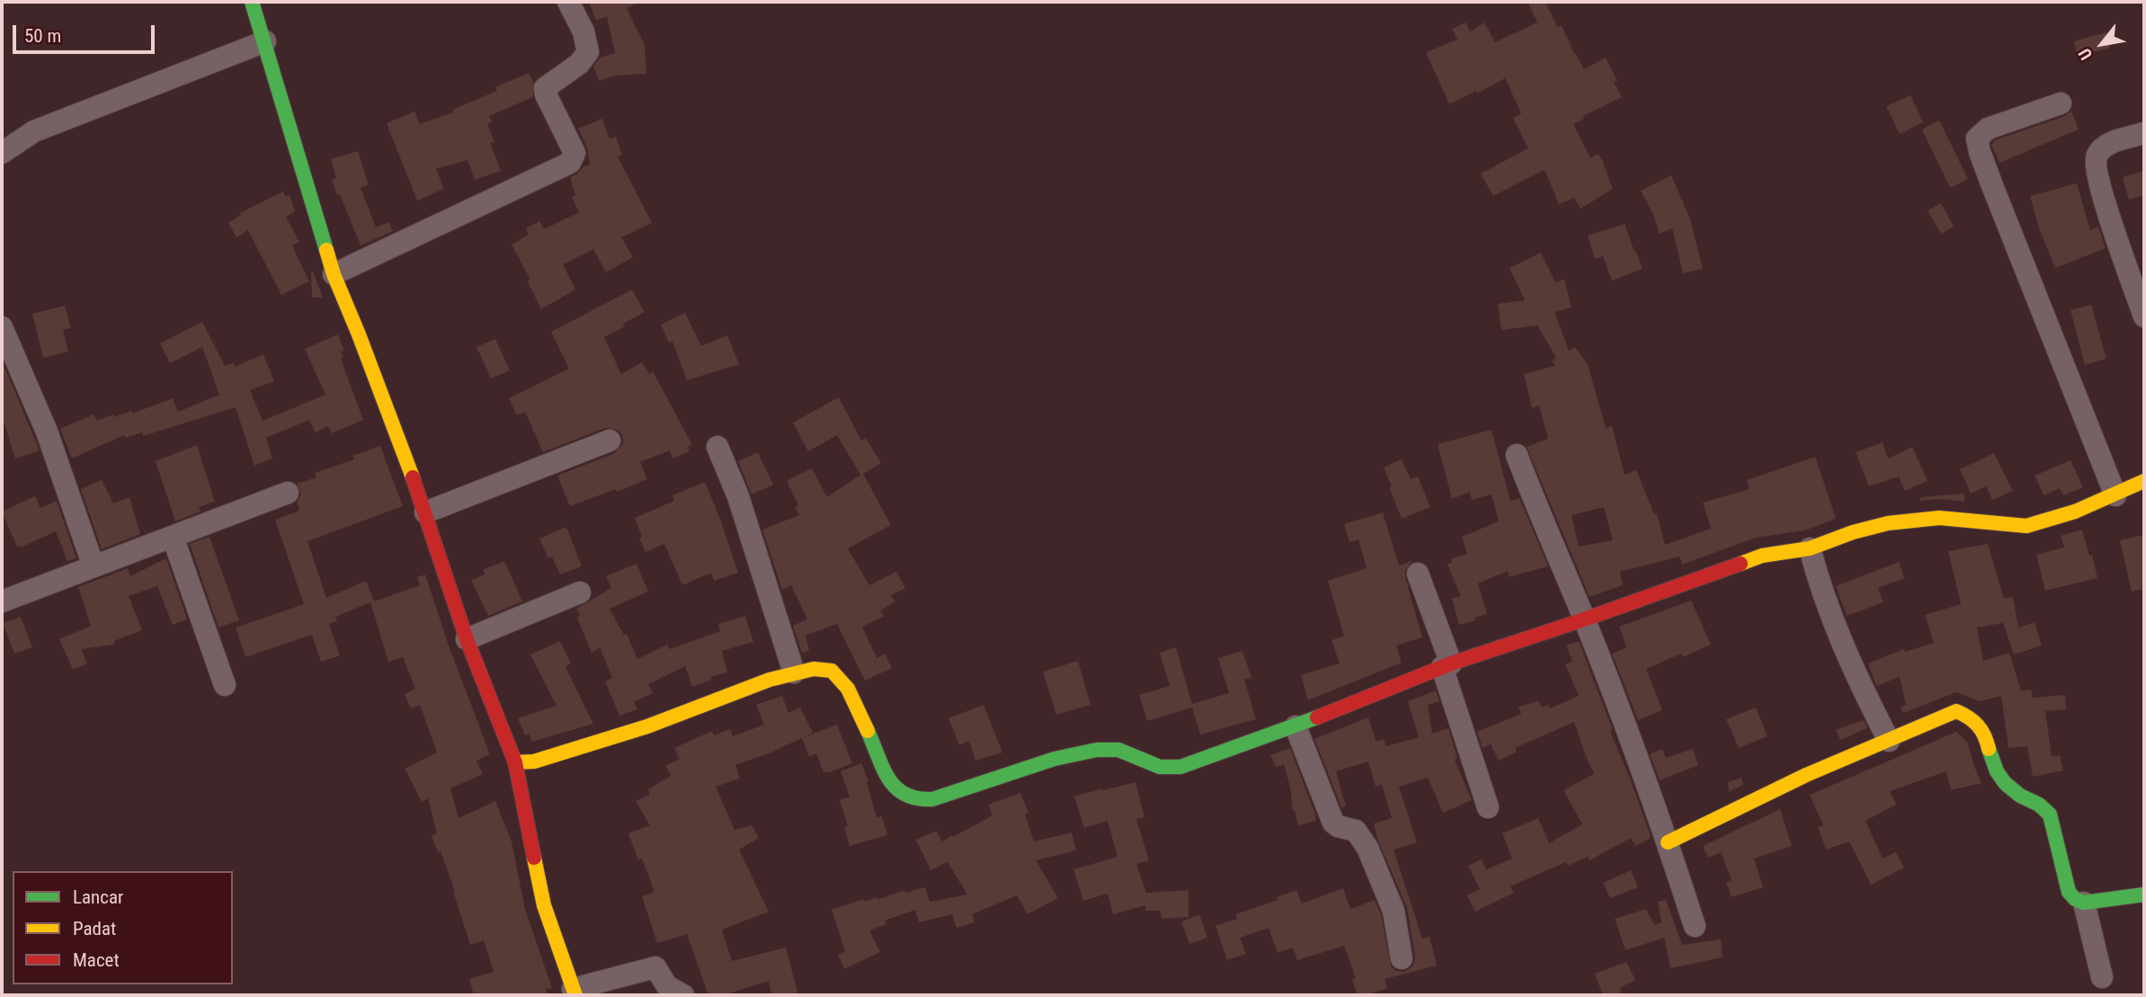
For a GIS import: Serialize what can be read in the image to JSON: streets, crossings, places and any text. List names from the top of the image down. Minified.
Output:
{"legend":["Lancar","Padat","Macet"],"scale_bar":"50 m","north":"bottom left"}
